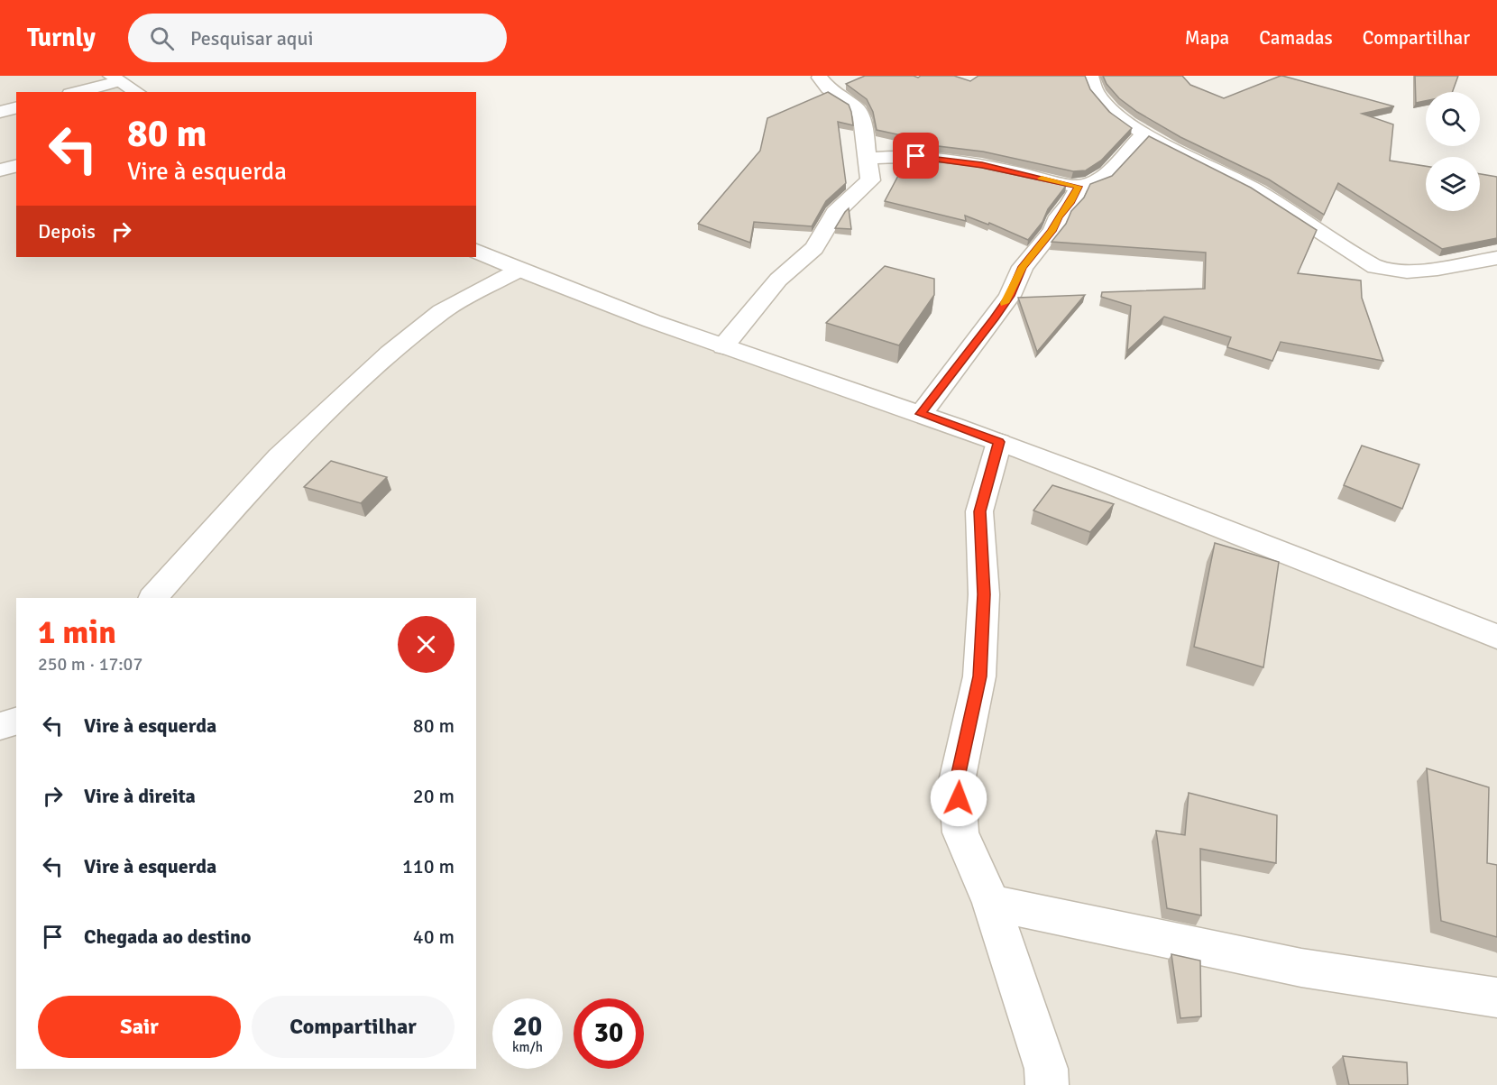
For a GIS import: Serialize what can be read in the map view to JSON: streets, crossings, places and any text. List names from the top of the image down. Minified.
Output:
{"page":{"header":"Turnly","search":"Pesquisar aqui","nav":["Mapa","Camadas","Compartilhar"],"turn":["80 m","Vire à esquerda"],"then":"Depois","heading":["1 min","250 m · 17:07"],"list":[{"name":"Vire à esquerda","value":"80 m"},{"name":"Vire à direita","value":"20 m"},{"name":"Vire à esquerda","value":"110 m"},{"name":"Chegada ao destino","value":"40 m"}],"buttons":["Sair","Compartilhar"],"speed":"20 km/h","limit":"30"}}
